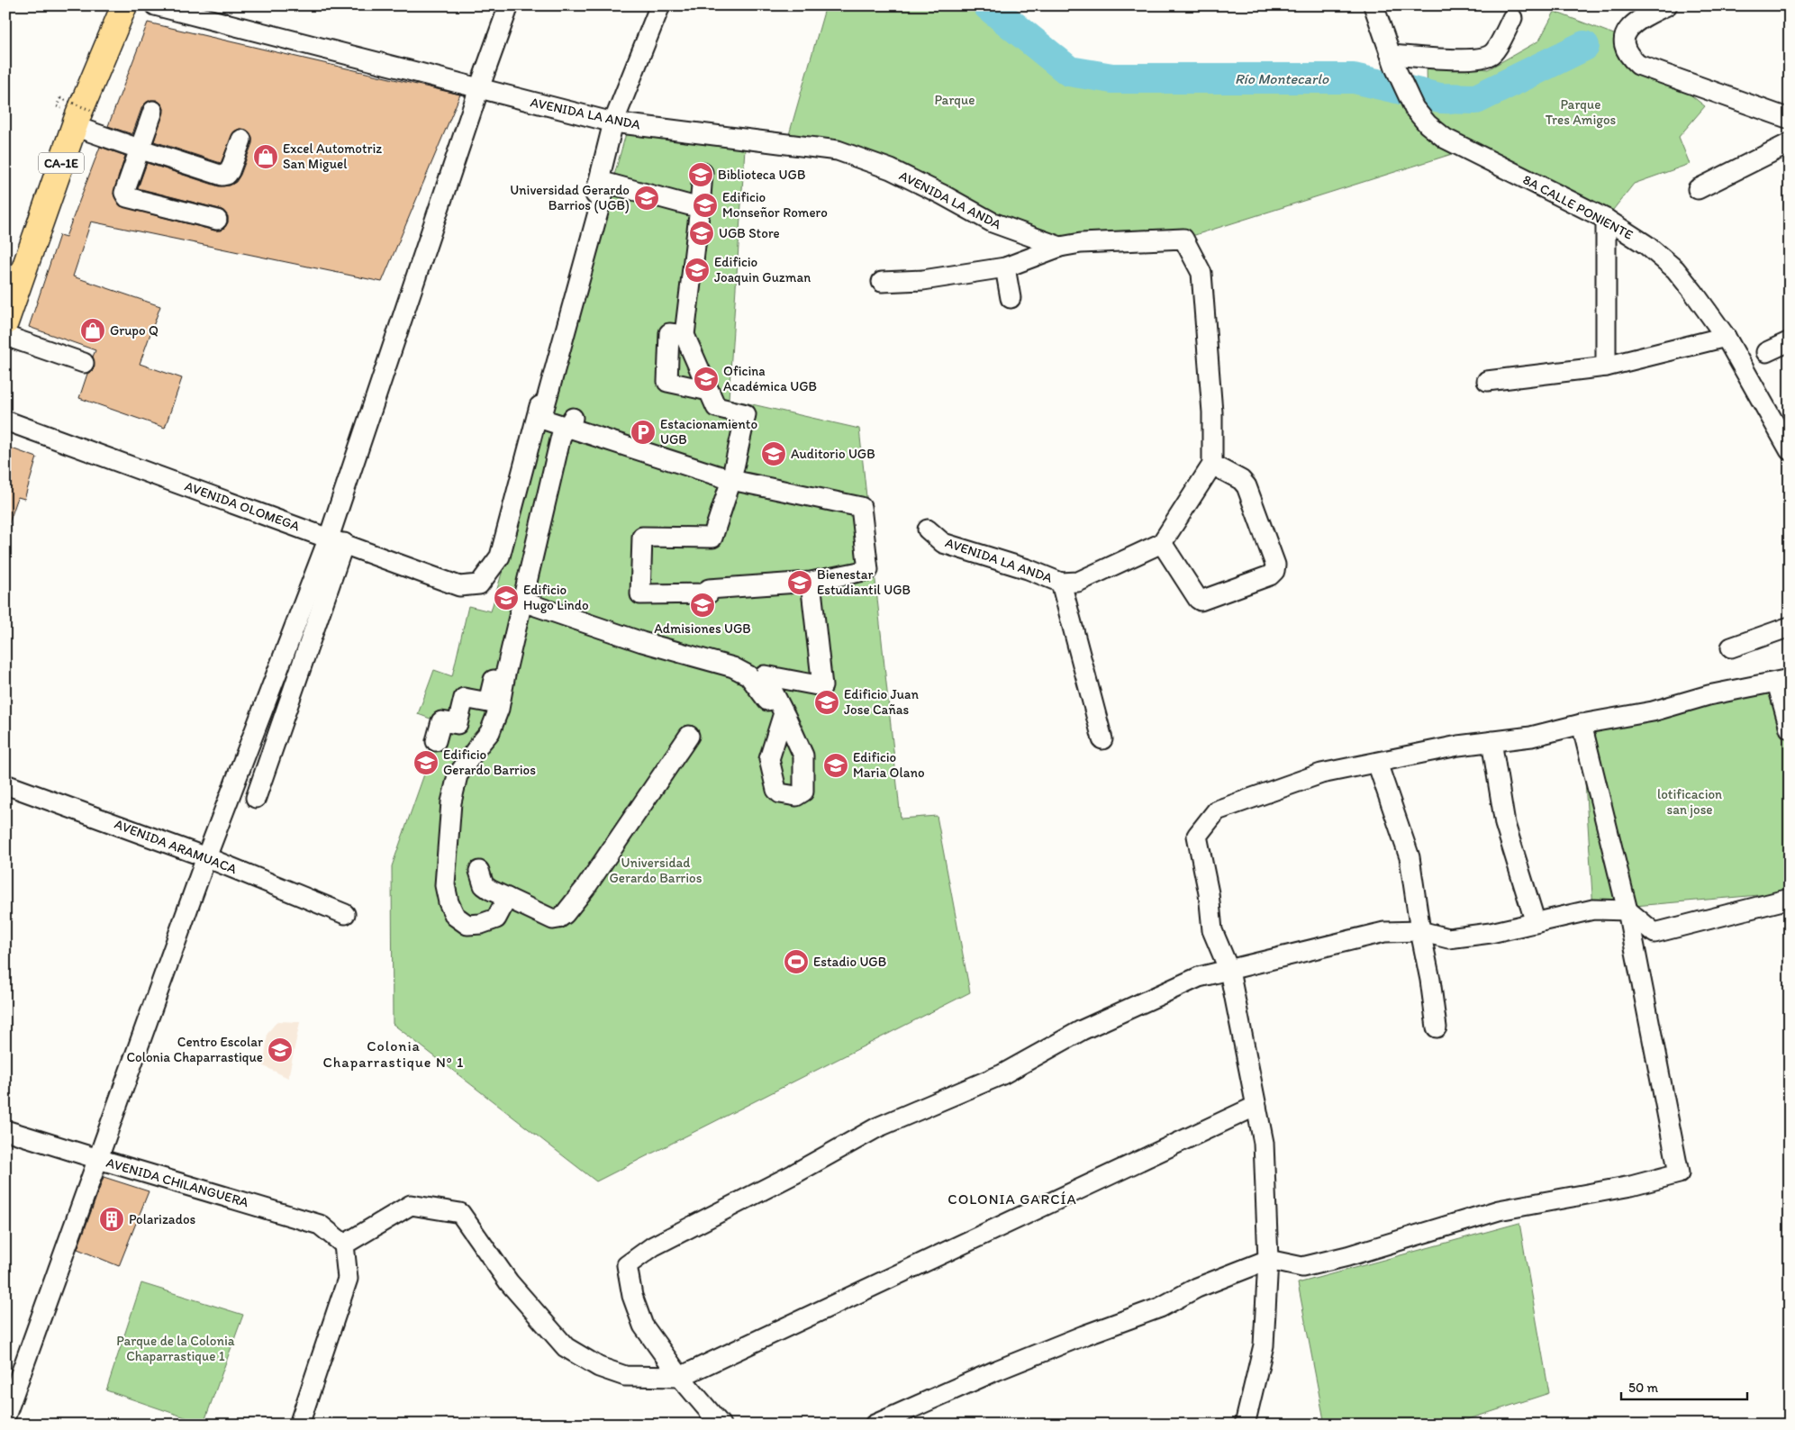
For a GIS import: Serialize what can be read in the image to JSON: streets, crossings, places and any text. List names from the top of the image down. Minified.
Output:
{"streets":{"highway":["CA-1E"],"street":["AVENIDA LA ANDA","8A CALLE PONIENTE","AVENIDA OLOMEGA","AVENIDA ARAMUACA","AVENIDA CHILANGUERA"]},"districts":["Colonia Chaparrastique Nº 1","COLONIA GARCÍA"],"water":["Río Montecarlo"],"parks":["Parque","Parque Tres Amigos","lotificacion san jose","Universidad Gerardo Barrios","Parque de la Colonia Chaparrastique 1"],"places":{"shop":["Excel Automotriz San Miguel","Grupo Q"],"school or university":["Biblioteca UGB","Universidad Gerardo Barrios (UGB)","Edificio Monseñor Romero","UGB Store","Edificio Joaquin Guzman","Oficina Académica UGB","Auditorio UGB","Bienestar Estudiantil UGB","Edificio Hugo Lindo","Admisiones UGB","Edificio Juan Jose Cañas","Edificio Gerardo Barrios","Edificio Maria Olano","Centro Escolar Colonia Chaparrastique"],"parking":["Estacionamiento UGB"],"sports":["Estadio UGB"],"building":["Polarizados"]},"scale_bar":"50 m"}
